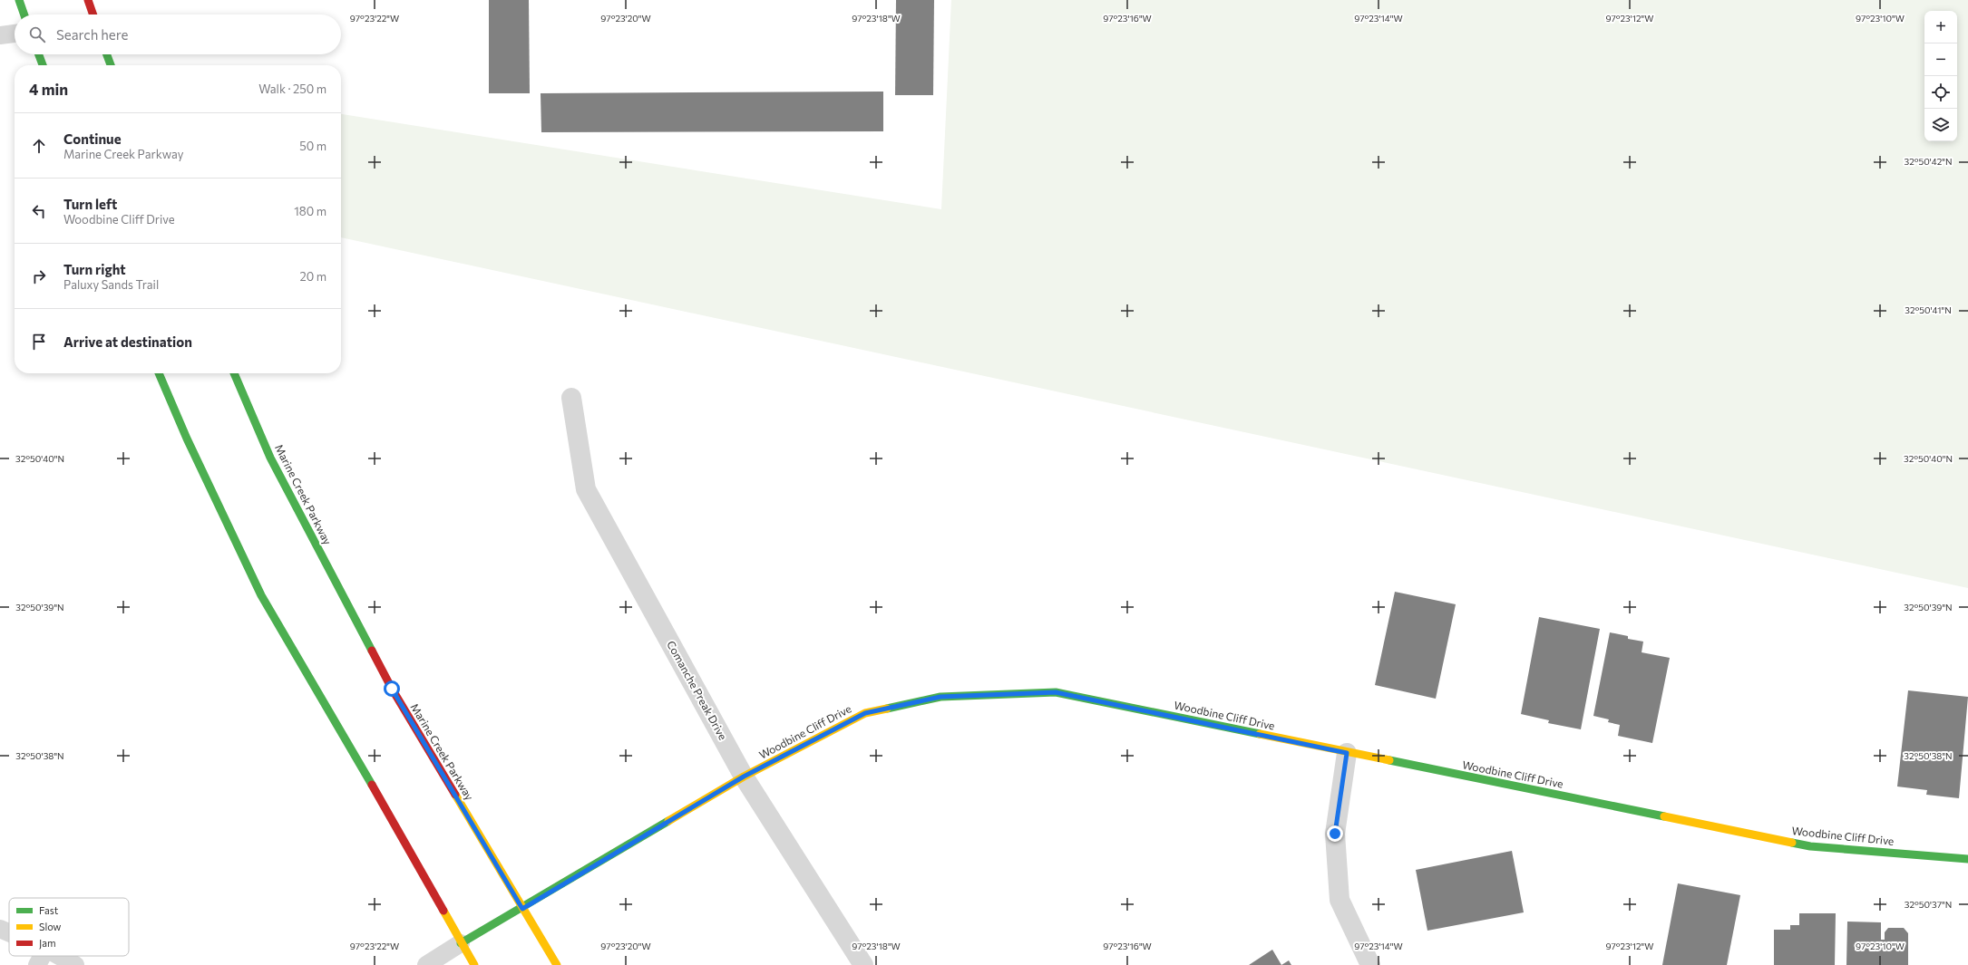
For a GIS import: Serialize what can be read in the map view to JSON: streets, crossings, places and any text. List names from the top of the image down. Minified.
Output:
{"streets":{"main road":["Marine Creek Parkway","Woodbine Cliff Drive"],"street":["Comanche Preak Drive"]},"crossings":[["Marine Creek Parkway","Woodbine Cliff Drive"],["Comanche Preak Drive","Woodbine Cliff Drive"]],"legend":["Fast","Slow","Jam"],"page":{"map_buttons":["+","−"],"search":"Search here","heading":["4 min","Walk · 250 m"],"list":[["Continue","Marine Creek Parkway","50 m"],["Turn left","Woodbine Cliff Drive","180 m"],["Turn right","Paluxy Sands Trail","20 m"],"Arrive at destination"]},"coordinates":["97°23'22\"W","97°23'20\"W","97°23'18\"W","97°23'16\"W","97°23'14\"W","97°23'12\"W","97°23'10\"W","32°50'42\"N","32°50'41\"N","32°50'40\"N","32°50'39\"N","32°50'38\"N","32°50'37\"N"]}
